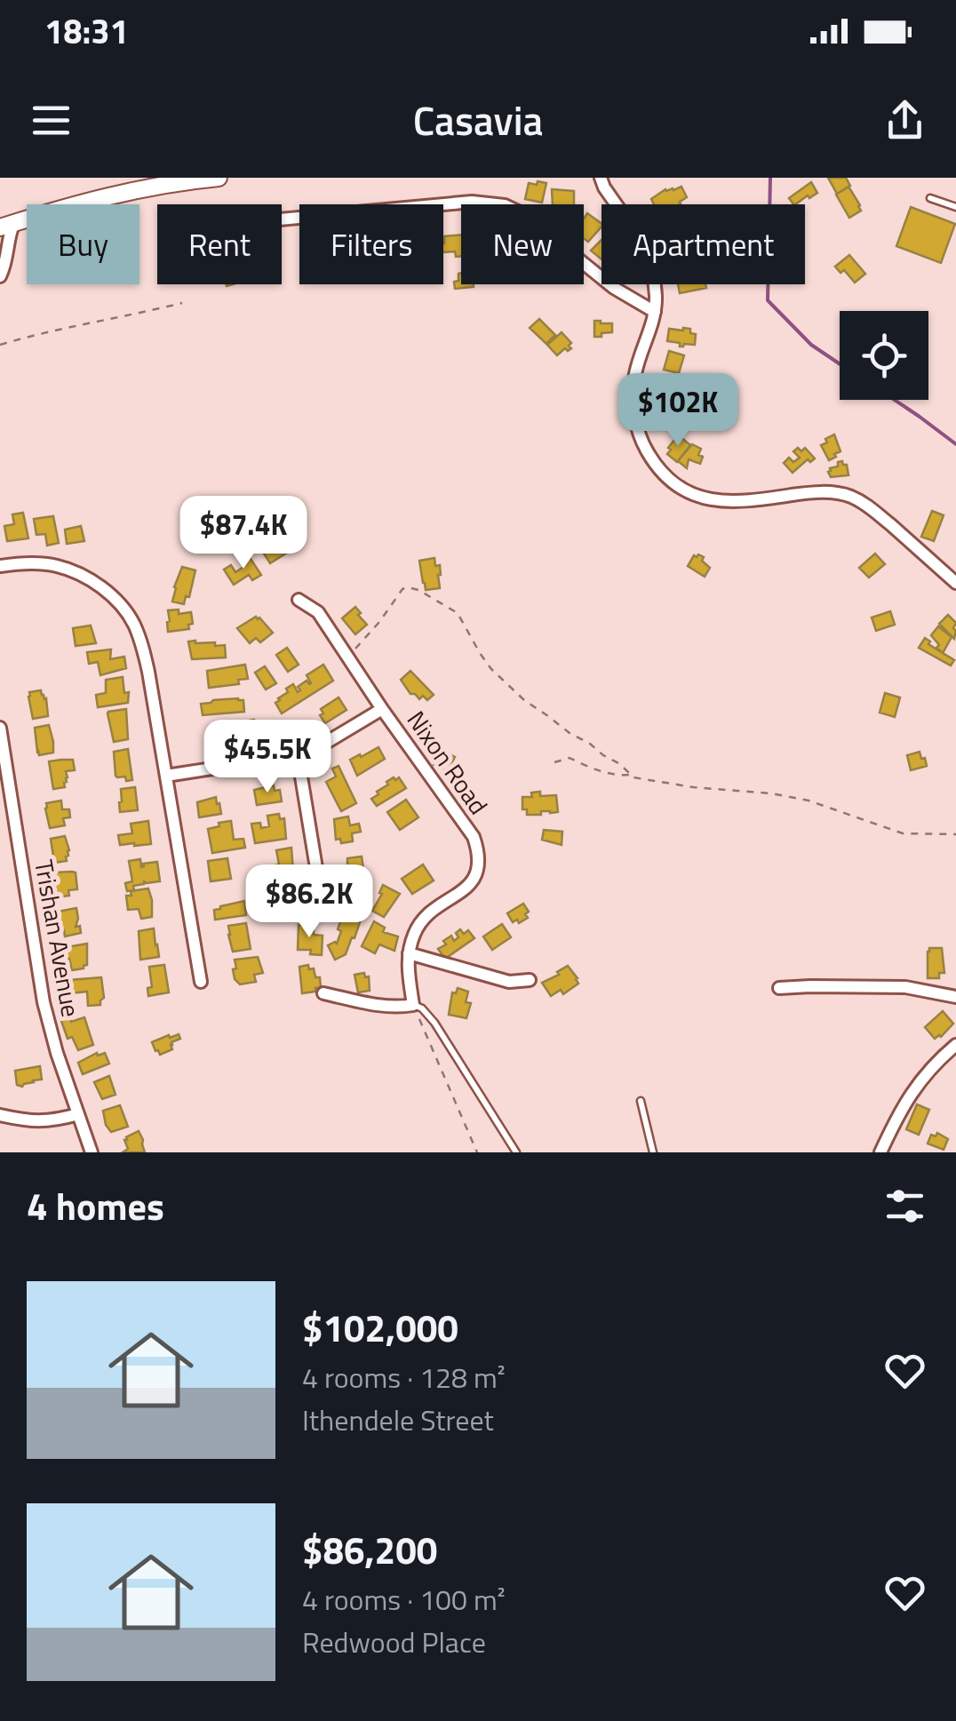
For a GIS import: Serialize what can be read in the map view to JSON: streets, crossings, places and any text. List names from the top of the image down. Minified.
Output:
{"streets":{"street":["Nixon Road","Trishan Avenue"]},"page":{"status":"18:31","header":"Casavia","chip":["Buy","Rent","Filters","New","Apartment"],"price":["$102K","$87.4K","$45.5K","$86.2K"],"heading":"4 homes","list":[{"name":"$102,000","note":"4 rooms · 128 m² · Ithendele Street"},{"name":"$86,200","note":"4 rooms · 100 m² · Redwood Place"}]}}
